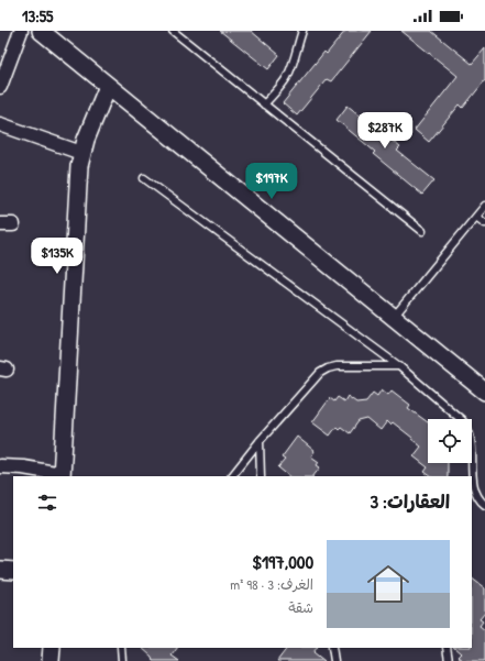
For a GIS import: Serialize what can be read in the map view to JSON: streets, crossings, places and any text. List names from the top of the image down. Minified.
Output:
{"page":{"status":"13:55","price":["$287K","$197K","$135K"],"heading":"العقارات: 3","list":[{"name":"$197,000","note":"الغرف: 3 · 98 m² · شقة"}]}}
